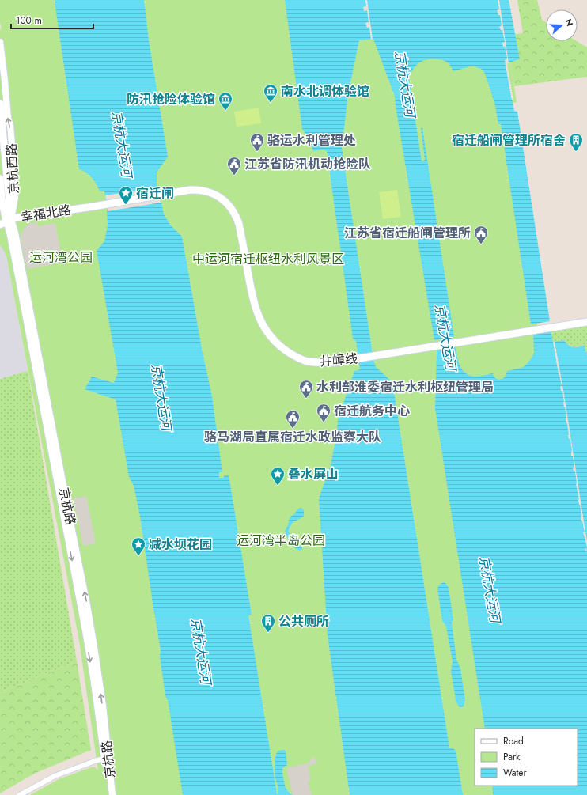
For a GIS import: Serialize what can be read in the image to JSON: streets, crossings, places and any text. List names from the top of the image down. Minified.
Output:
{"streets":{"main road":["幸福北路","井嶂线"],"street":["京杭西路","京杭路"]},"crossings":[["京杭西路","幸福北路"],["京杭西路","京杭路"],["幸福北路","井嶂线"],["幸福北路","京杭路"]],"one_way":["京杭西路"],"water":["京杭大运河"],"parks":["运河湾公园","中运河宿迁枢纽水利风景区","运河湾半岛公园"],"places":{"museum":["南水北调体验馆","防汛抢险体验馆"],"public building":["骆运水利管理处","江苏省防汛机动抢险队","江苏省宿迁船闸管理所","水利部淮委宿迁水利枢纽管理局","宿迁航务中心","骆马湖局直属宿迁水政监察大队"],"building":["宿迁船闸管理所宿舍","公共厕所"],"place":["宿迁闸","叠水屏山","减水坝花园"]},"legend":["Road","Park","Water"],"scale_bar":"100 m","north":"right"}
